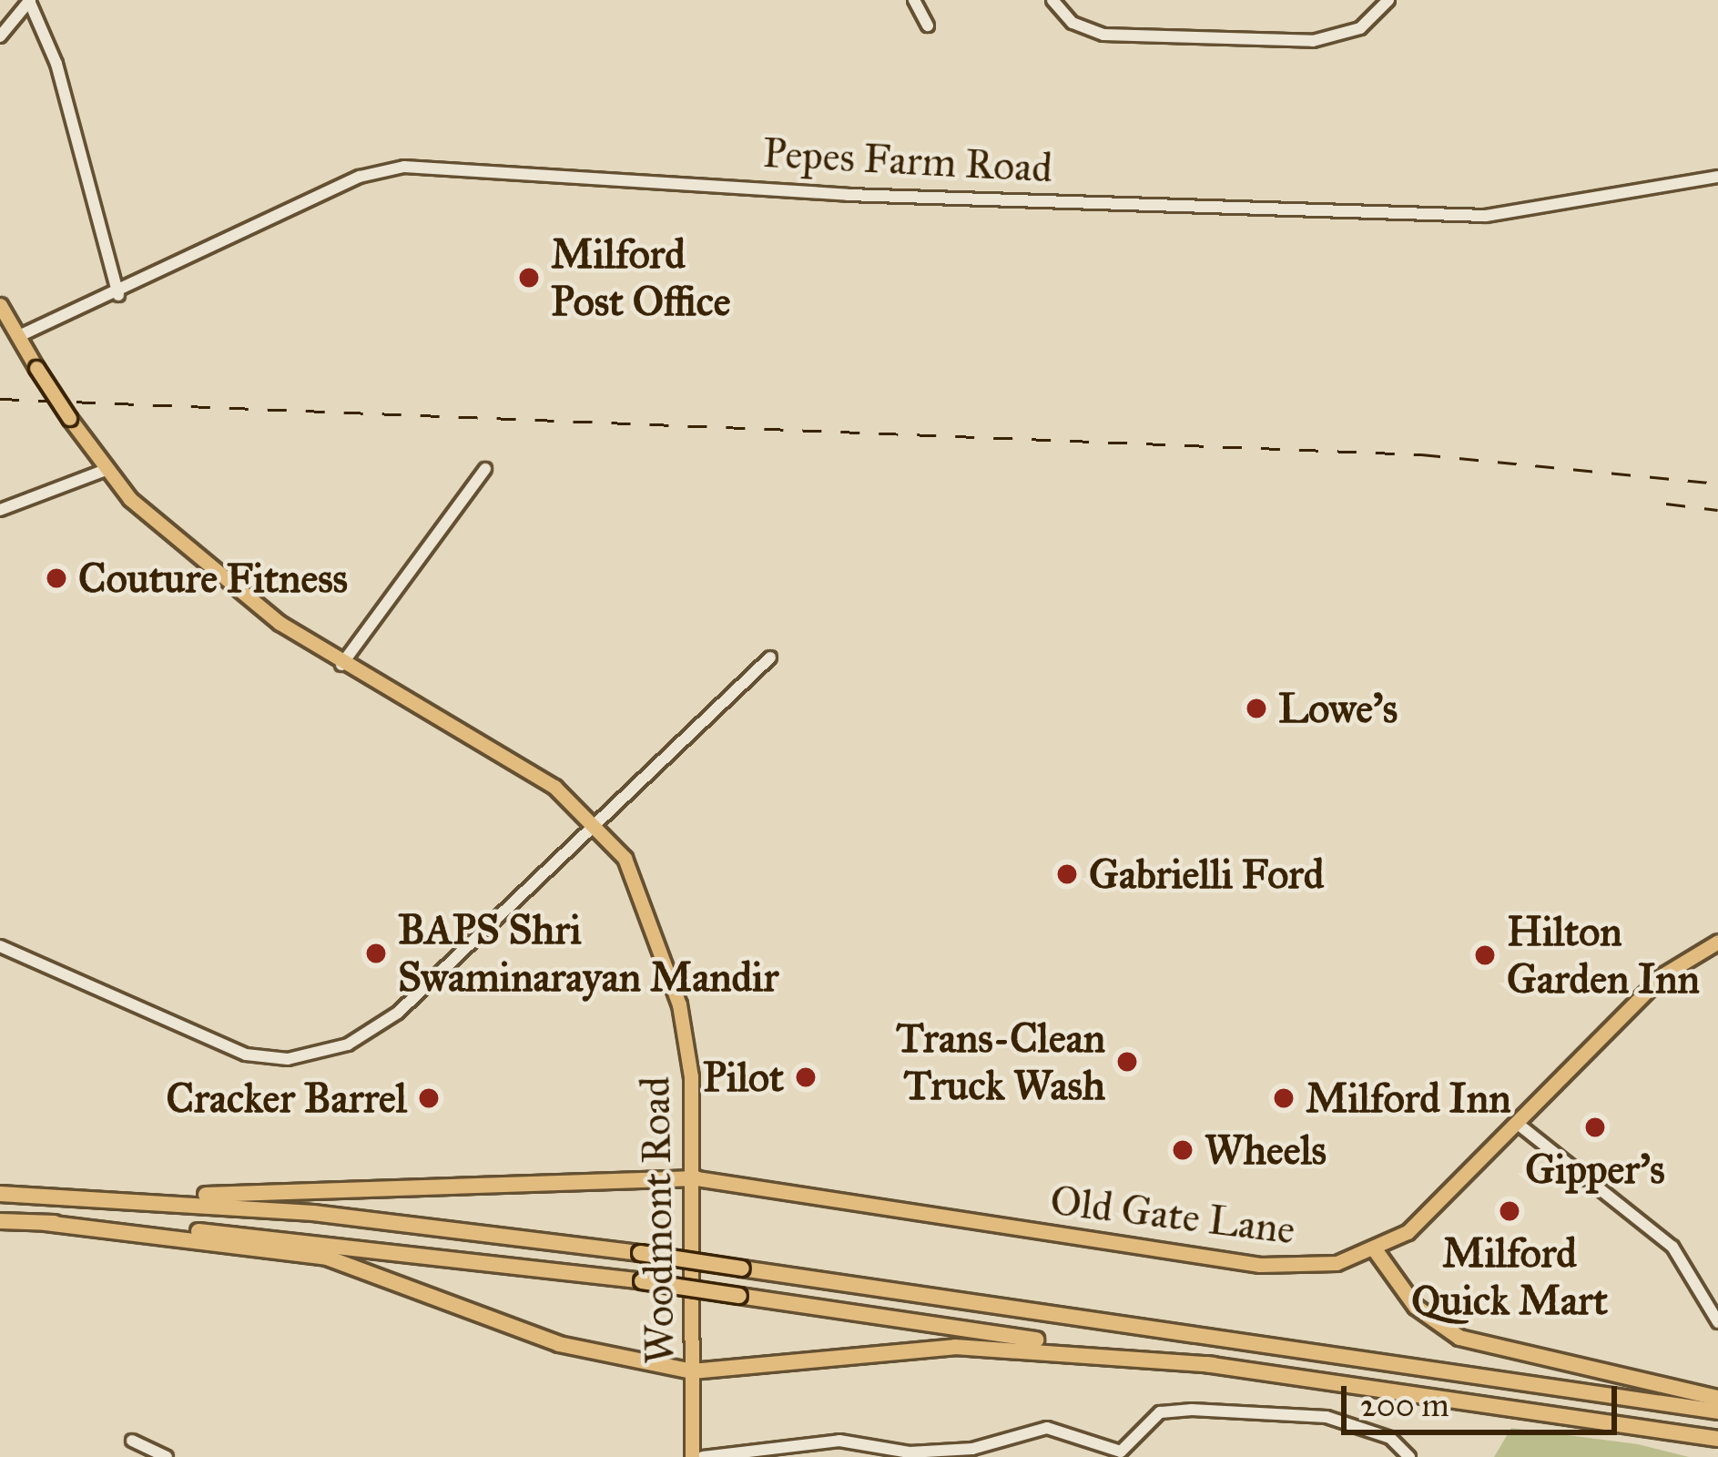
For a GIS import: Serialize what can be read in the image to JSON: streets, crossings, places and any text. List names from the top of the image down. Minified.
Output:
{"streets":{"main road":["Old Gate Lane","Woodmont Road"],"street":["Pepes Farm Road"]},"crossings":[["Old Gate Lane","Woodmont Road"]],"places":["Milford Post Office","Couture Fitness","Lowe's","Gabrielli Ford","BAPS Shri Swaminarayan Mandir","Hilton Garden Inn","Trans-Clean Truck Wash","Pilot","Cracker Barrel","Milford Inn","Gipper's","Wheels","Milford Quick Mart"],"scale_bar":"200 m"}
